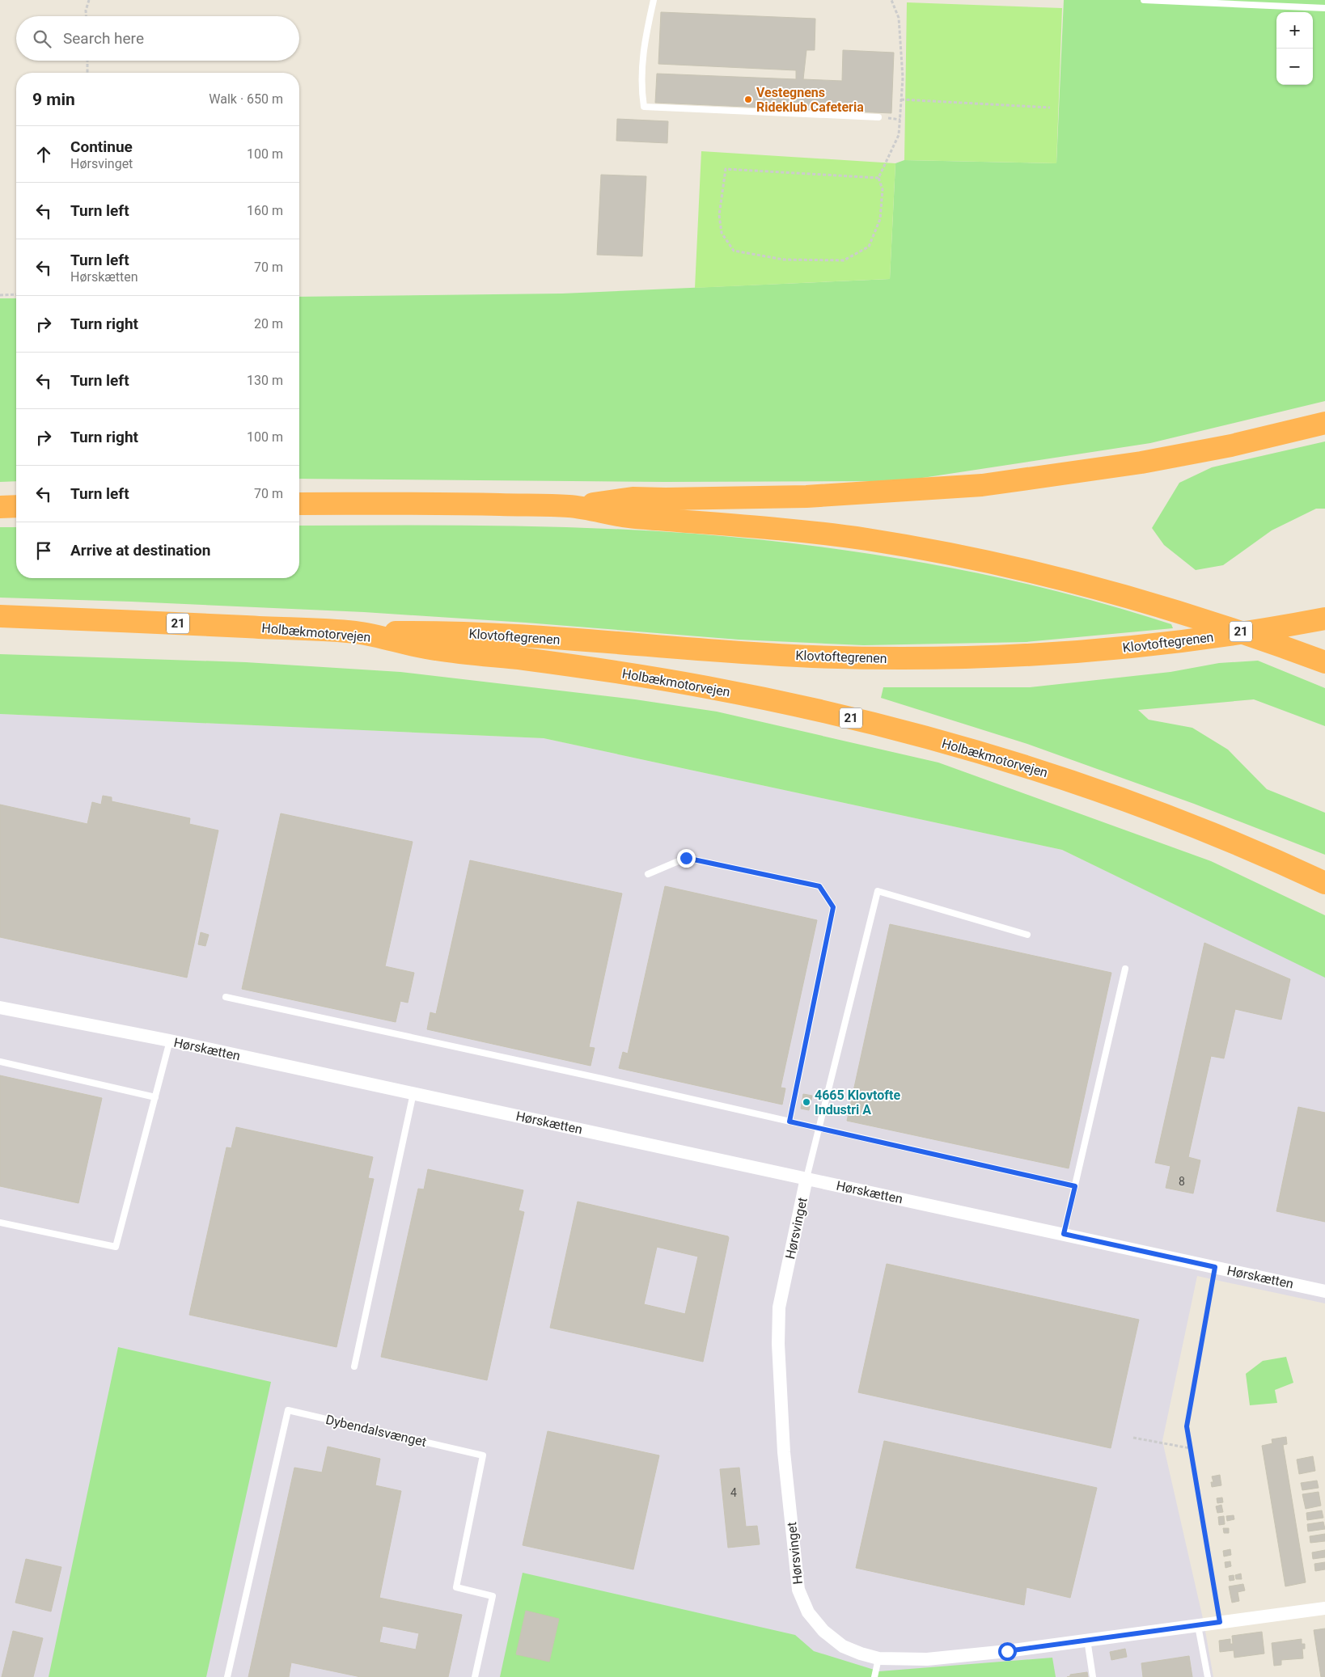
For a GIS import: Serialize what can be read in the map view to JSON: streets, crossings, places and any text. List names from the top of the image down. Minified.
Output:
{"streets":{"highway":["21","Holbækmotorvejen","Klovtoftegrenen"],"street":["Hørskætten","Hørsvinget"],"lane":["Dybendalsvænget"]},"crossings":[["Holbækmotorvejen","Klovtoftegrenen"],["Hørskætten","Hørsvinget"]],"places":["Vestegnens Rideklub Cafeteria","4665 Klovtofte Industri A"],"house_numbers":["8","4"],"page":{"map_buttons":["+","−"],"search":"Search here","heading":["9 min","Walk · 650 m"],"list":[["Continue","Hørsvinget","100 m"],["Turn left","160 m"],["Turn left","Hørskætten","70 m"],["Turn right","20 m"],["Turn left","130 m"],["Turn right","100 m"],["Turn left","70 m"],"Arrive at destination"]}}
